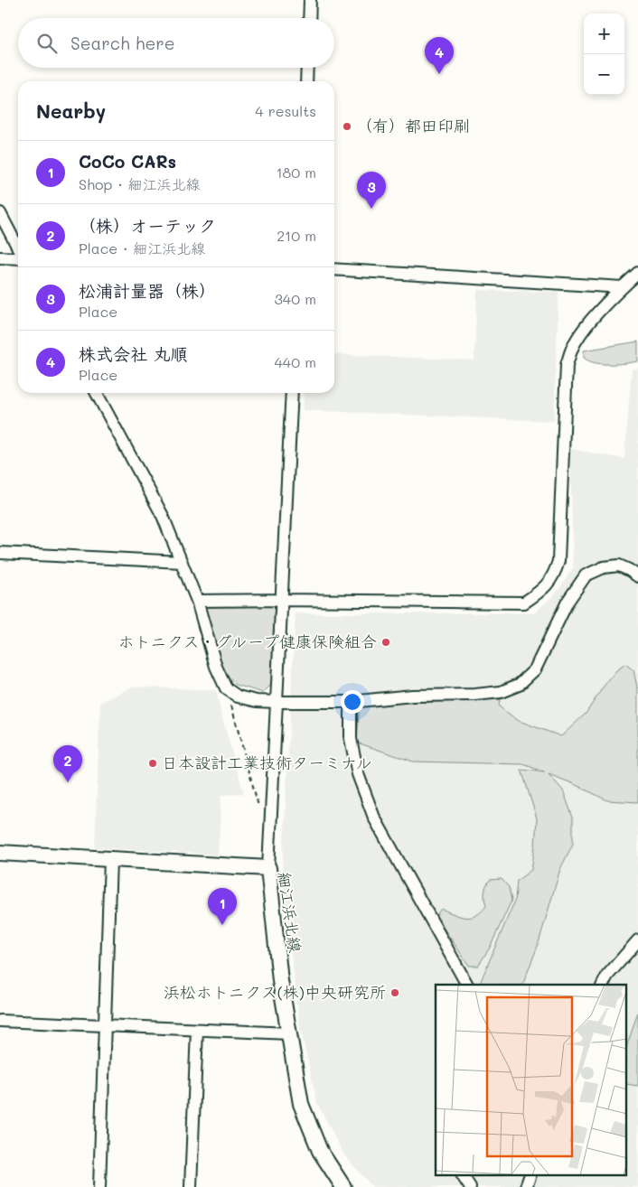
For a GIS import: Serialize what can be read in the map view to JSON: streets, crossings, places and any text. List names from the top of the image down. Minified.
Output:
{"streets":{"main road":["細江浜北線"]},"places":["（有）都田印刷","ホトニクス・グループ健康保険組合","日本設計工業技術ターミナル","浜松ホトニクス(株)中央研究所"],"page":{"map_buttons":["+","−"],"search":"Search here","pins":["4","3","2","1"],"heading":["Nearby","4 results"],"list":[{"mark":"1","name":"CoCo CARs","note":"Shop · 細江浜北線","value":"180 m"},{"mark":"2","name":"（株）オーテック","note":"Place · 細江浜北線","value":"210 m"},{"mark":"3","name":"松浦計量器（株）","note":"Place","value":"340 m"},{"mark":"4","name":"株式会社 丸順","note":"Place","value":"440 m"}]}}
